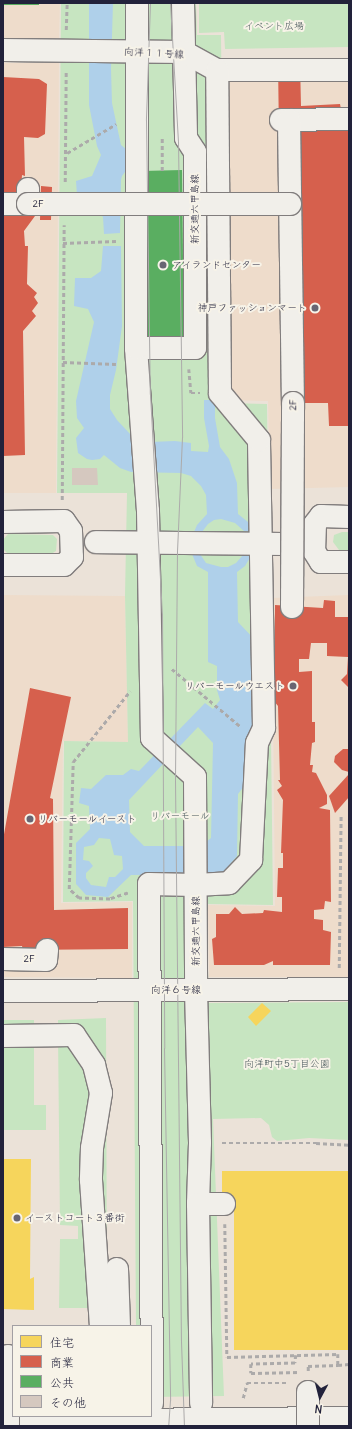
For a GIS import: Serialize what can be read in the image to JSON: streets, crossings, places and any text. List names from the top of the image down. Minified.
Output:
{"streets":{"street":["向洋１１号線","2F","新交通六甲島線","向洋６号線"]},"crossings":[["向洋１１号線","新交通六甲島線"],["新交通六甲島線","向洋６号線"]],"parks":["イベント広場","リバーモール","向洋町中5丁目公園"],"places":["アイランドセンター","神戸ファッションマート","リバーモールウエスト","リバーモールイースト","イーストコート３番街"],"legend":["住宅","商業","公共","その他"],"north":"bottom"}
